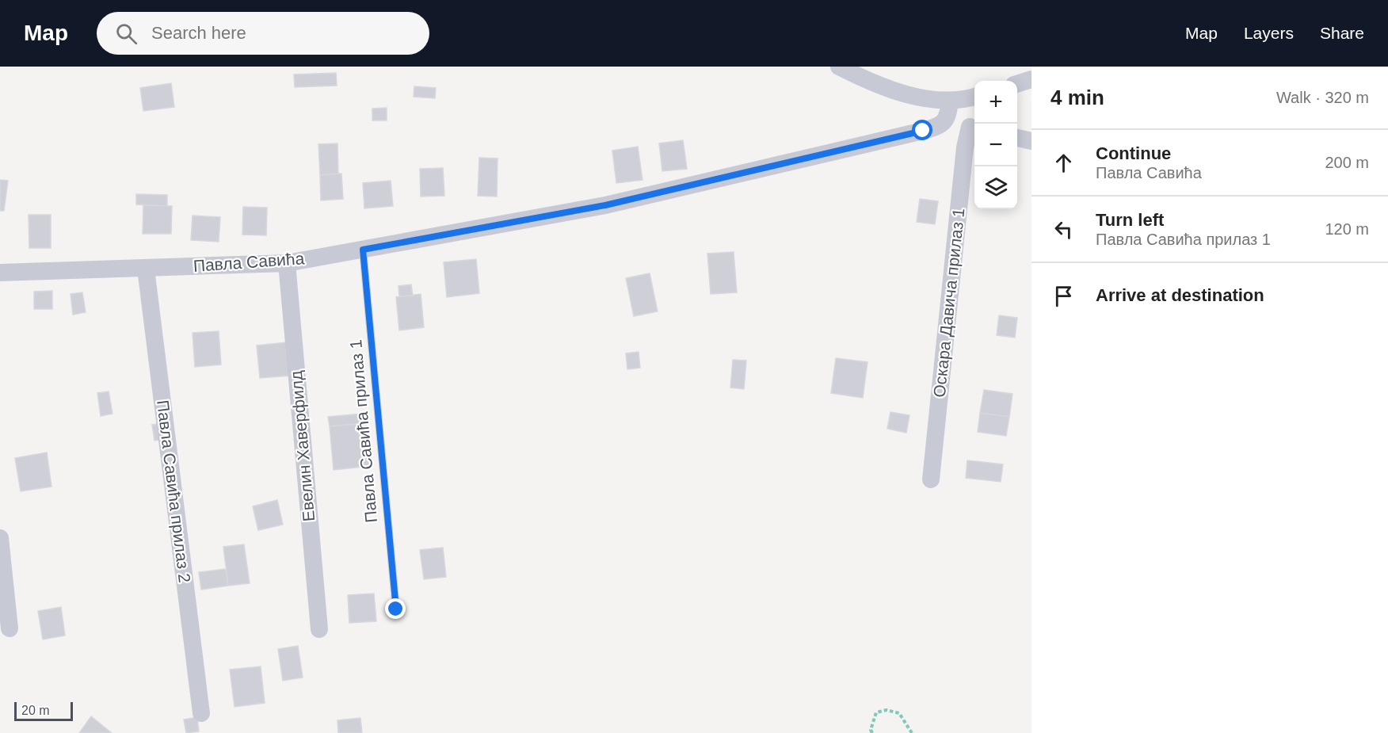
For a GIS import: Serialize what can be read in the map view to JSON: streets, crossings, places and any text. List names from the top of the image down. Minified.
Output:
{"streets":{"street":["Павла Савића","Оскара Давича прилаз 1","Евелин Хаверфилд","Павла Савића прилаз 2"],"lane":["Павла Савића прилаз 1"]},"crossings":[["Павла Савића","Павла Савића прилаз 1"],["Павла Савића","Евелин Хаверфилд"],["Павла Савића","Павла Савића прилаз 2"]],"scale_bar":"20 m","page":{"header":"Map","search":"Search here","nav":["Map","Layers","Share"],"heading":["4 min","Walk · 320 m"],"map_buttons":["+","−"],"list":[["Continue","Павла Савића","200 m"],["Turn left","Павла Савића прилаз 1","120 m"],"Arrive at destination"],"scale":"20 m"}}
